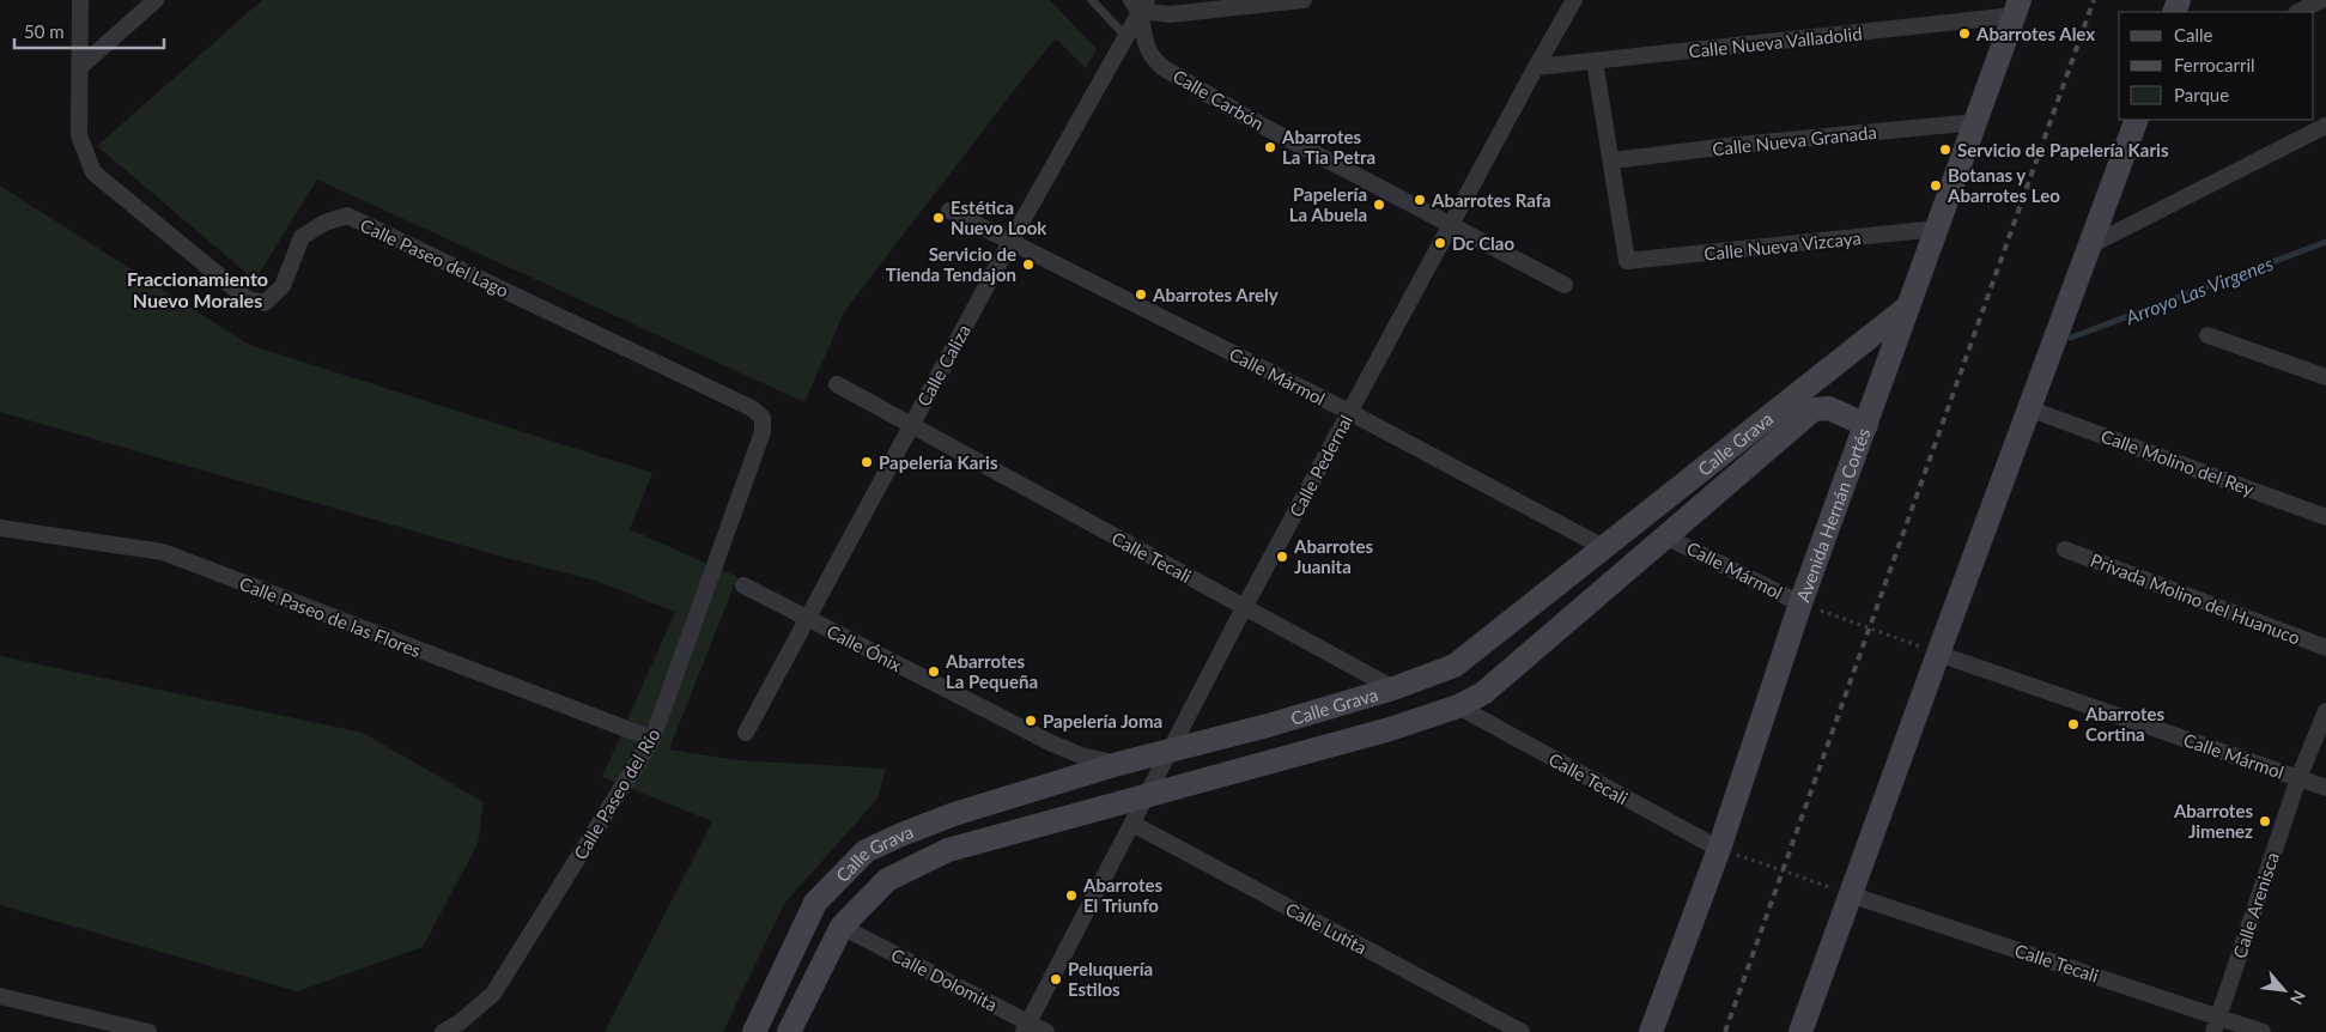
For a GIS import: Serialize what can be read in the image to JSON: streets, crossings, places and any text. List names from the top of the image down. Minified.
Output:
{"streets":{"main road":["Calle Grava","Avenida Hernán Cortés"],"street":["Calle Nueva Valladolid","Calle Carbón","Calle Nueva Granada","Calle Nueva Vizcaya","Calle Paseo del Lago","Calle Caliza","Calle Mármol","Calle Molino del Rey","Calle Pedernal","Calle Tecali","Privada Molino del Huanuco","Calle Paseo de las Flores","Calle Ónix","Calle Paseo del Río","Calle Arenisca","Calle Lutita","Calle Dolomita"]},"crossings":[["Calle Nueva Valladolid","Calle Pedernal"],["Calle Nueva Valladolid","Avenida Hernán Cortés"],["Calle Carbón","Calle Caliza"],["Calle Carbón","Calle Pedernal"],["Calle Nueva Granada","Calle Nueva Vizcaya"],["Calle Nueva Granada","Avenida Hernán Cortés"],["Calle Nueva Vizcaya","Avenida Hernán Cortés"],["Calle Paseo del Lago","Calle Paseo del Río"],["Calle Caliza","Calle Mármol"],["Calle Caliza","Calle Tecali"],["Calle Caliza","Calle Ónix"],["Calle Mármol","Calle Grava"],["Calle Mármol","Calle Pedernal"],["Calle Mármol","Avenida Hernán Cortés"],["Calle Mármol","Calle Arenisca"],["Calle Grava","Calle Pedernal"],["Calle Grava","Avenida Hernán Cortés"],["Calle Grava","Calle Tecali"],["Calle Grava","Calle Ónix"],["Calle Grava","Calle Dolomita"],["Calle Pedernal","Calle Tecali"],["Calle Pedernal","Calle Lutita"],["Calle Pedernal","Calle Dolomita"],["Avenida Hernán Cortés","Calle Tecali"],["Calle Tecali","Calle Arenisca"],["Calle Paseo de las Flores","Calle Paseo del Río"]],"districts":["Fraccionamiento Nuevo Morales"],"water":["Arroyo Las Virgenes"],"places":["Abarrotes Alex","Abarrotes La Tia Petra","Servicio de Papelería Karis","Botanas y Abarrotes Leo","Abarrotes Rafa","Papelería La Abuela","Estética Nuevo Look","Dc Clao","Servicio de Tienda Tendajon","Abarrotes Arely","Papelería Karis","Abarrotes Juanita","Abarrotes La Pequeña","Papelería Joma","Abarrotes Cortina","Abarrotes Jimenez","Abarrotes El Triunfo","Peluquería Estilos"],"legend":["Calle","Ferrocarril","Parque"],"scale_bar":"50 m","north":"bottom right"}
